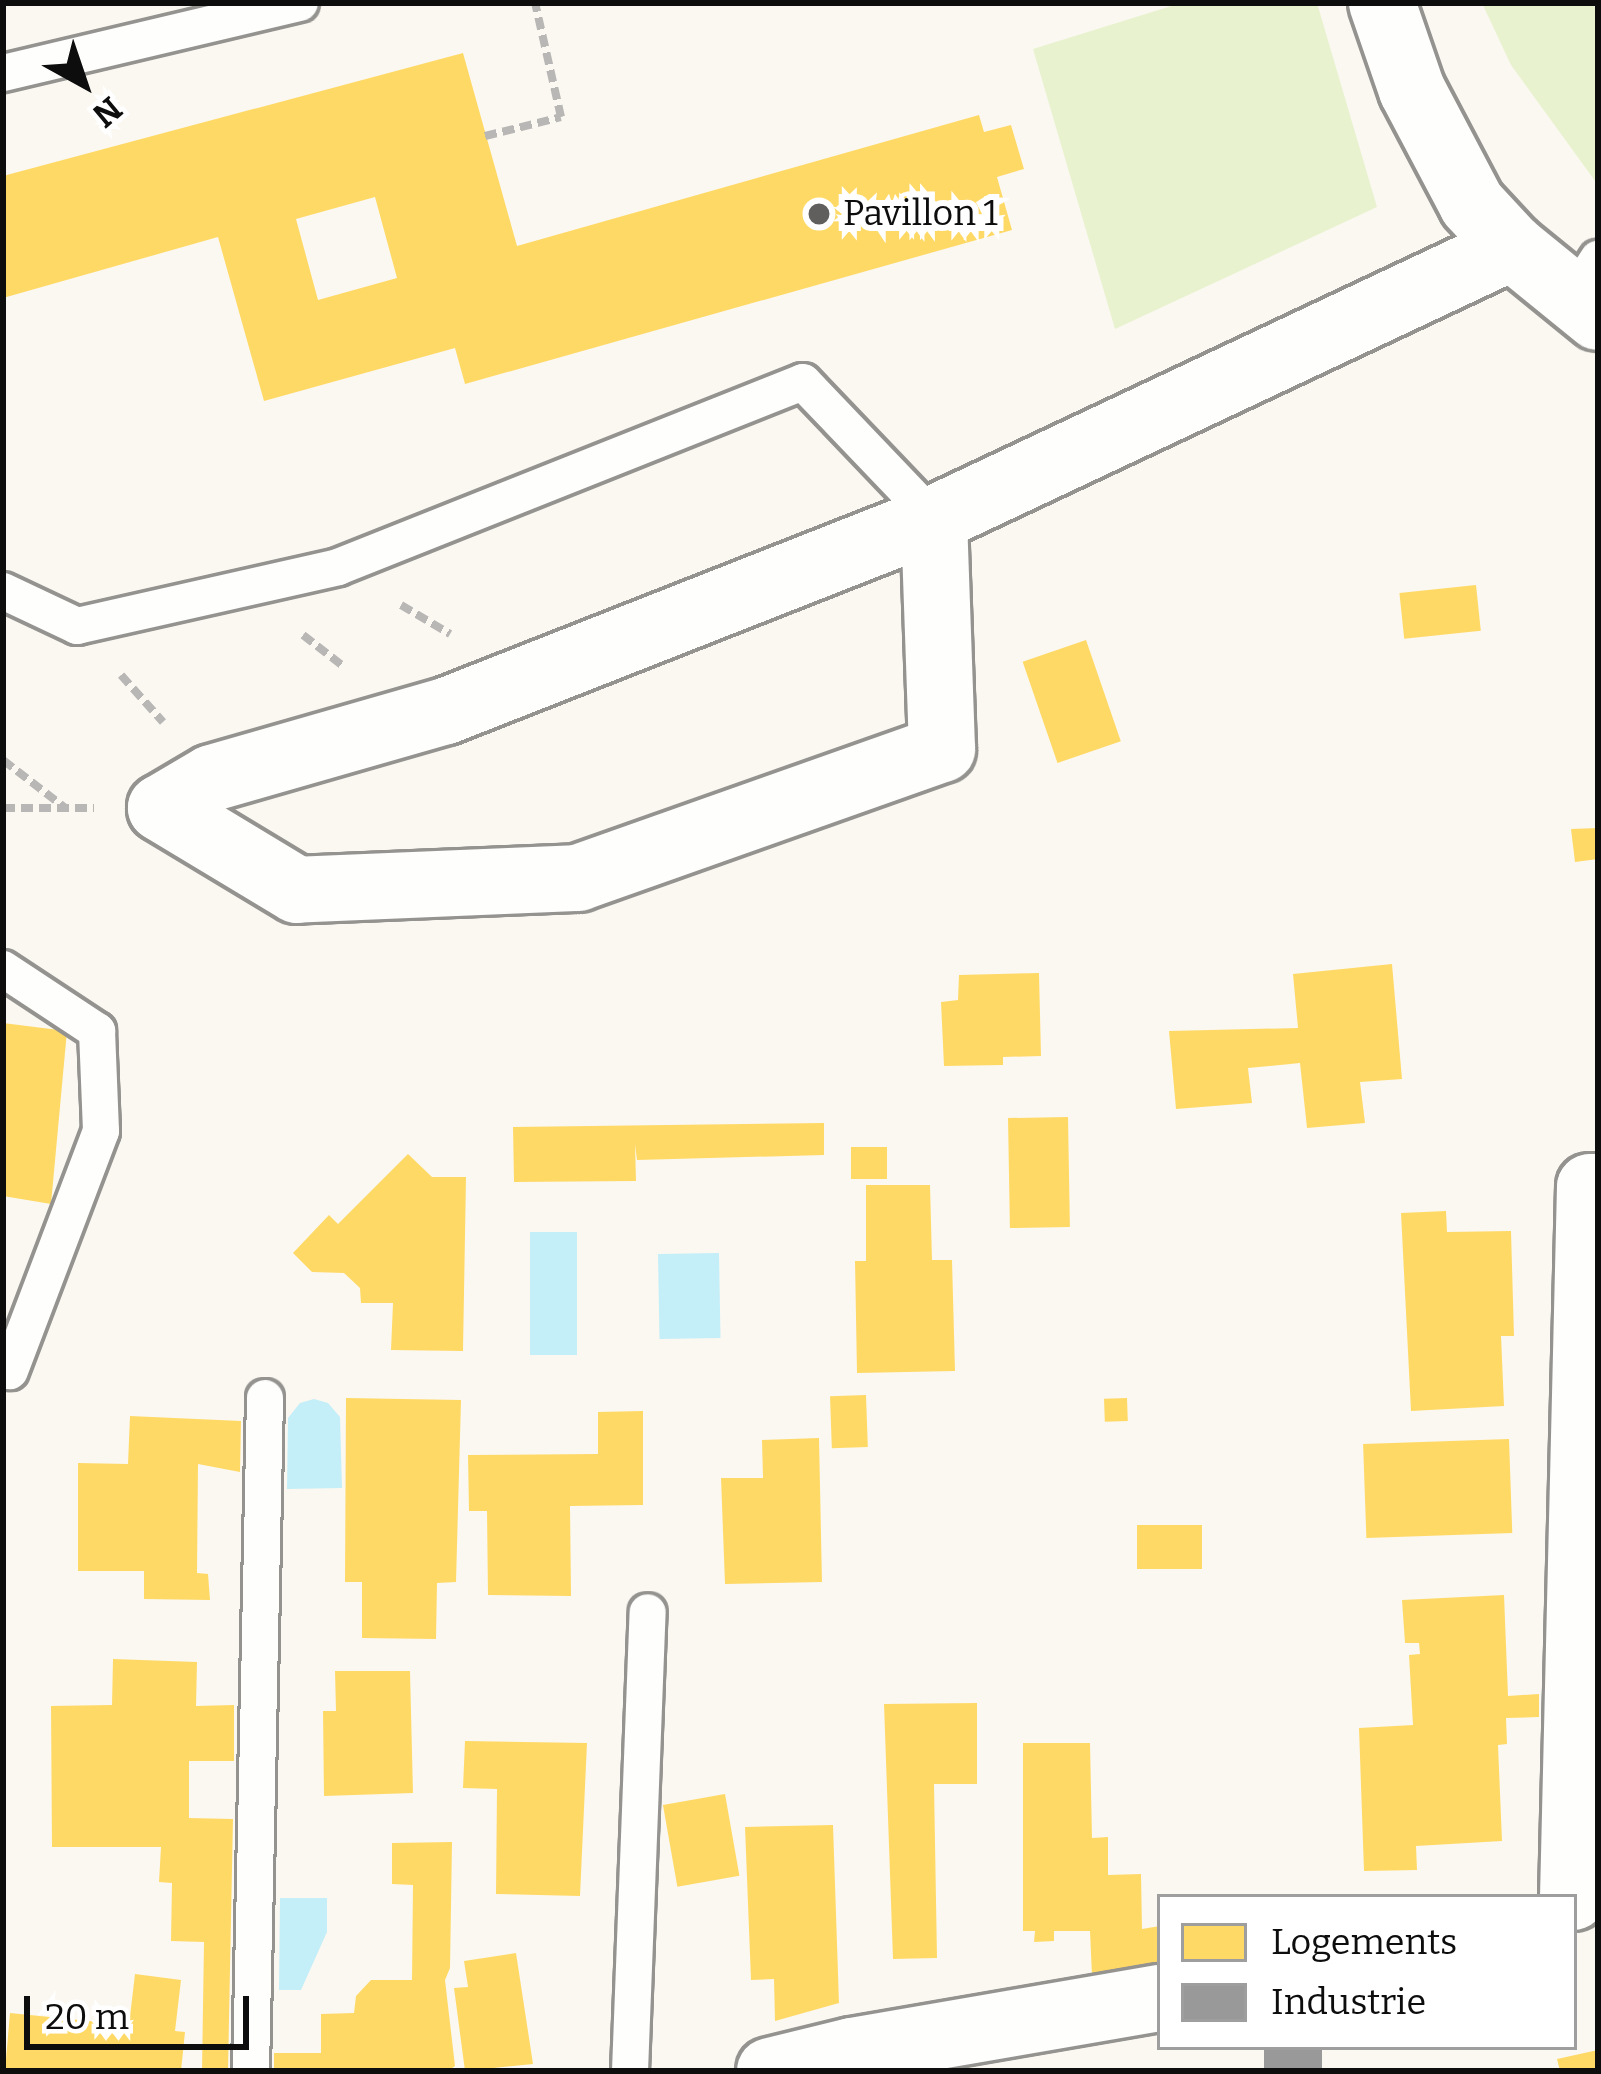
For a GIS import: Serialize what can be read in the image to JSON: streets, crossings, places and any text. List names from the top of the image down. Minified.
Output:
{"places":["Pavillon 1"],"legend":["Logements","Industrie"],"scale_bar":"20 m","north":"bottom right"}
